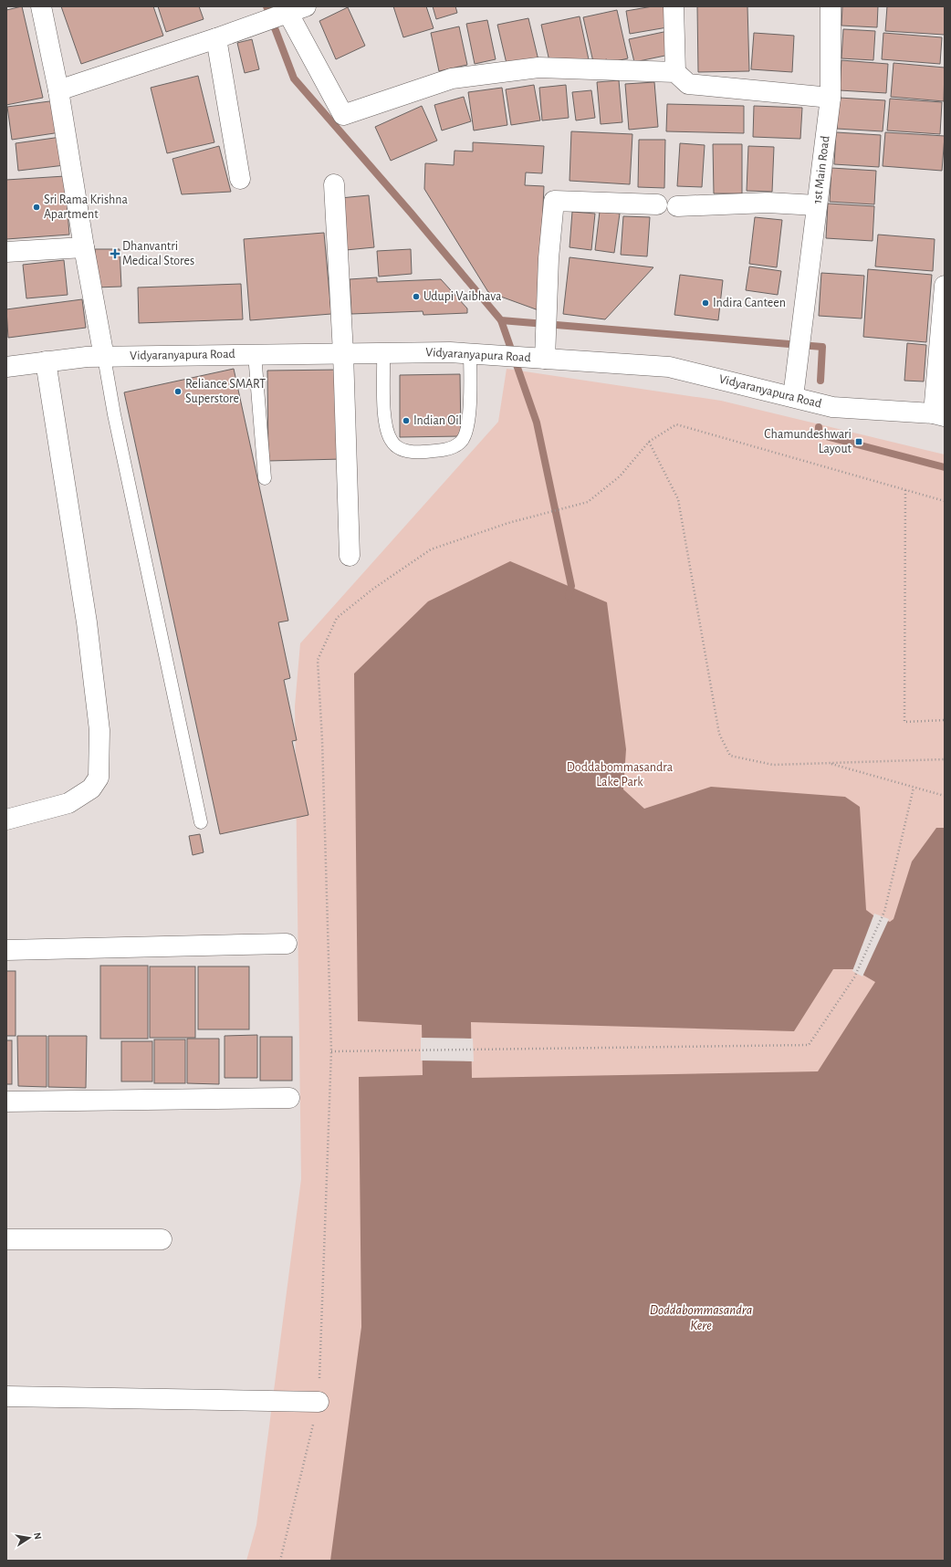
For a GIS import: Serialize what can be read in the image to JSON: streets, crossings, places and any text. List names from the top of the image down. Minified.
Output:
{"streets":{"street":["1st Main Road","Vidyaranyapura Road"]},"crossings":[["1st Main Road","Vidyaranyapura Road"]],"water":["Doddabommasandra Kere"],"parks":["Doddabommasandra Lake Park"],"places":{"other":["Sri Rama Krishna Apartment","Udupi Vaibhava","Indira Canteen","Reliance SMART Superstore","Indian Oil"],"health":["Dhanvantri Medical Stores"],"transit":["Chamundeshwari Layout"]},"north":"right"}
